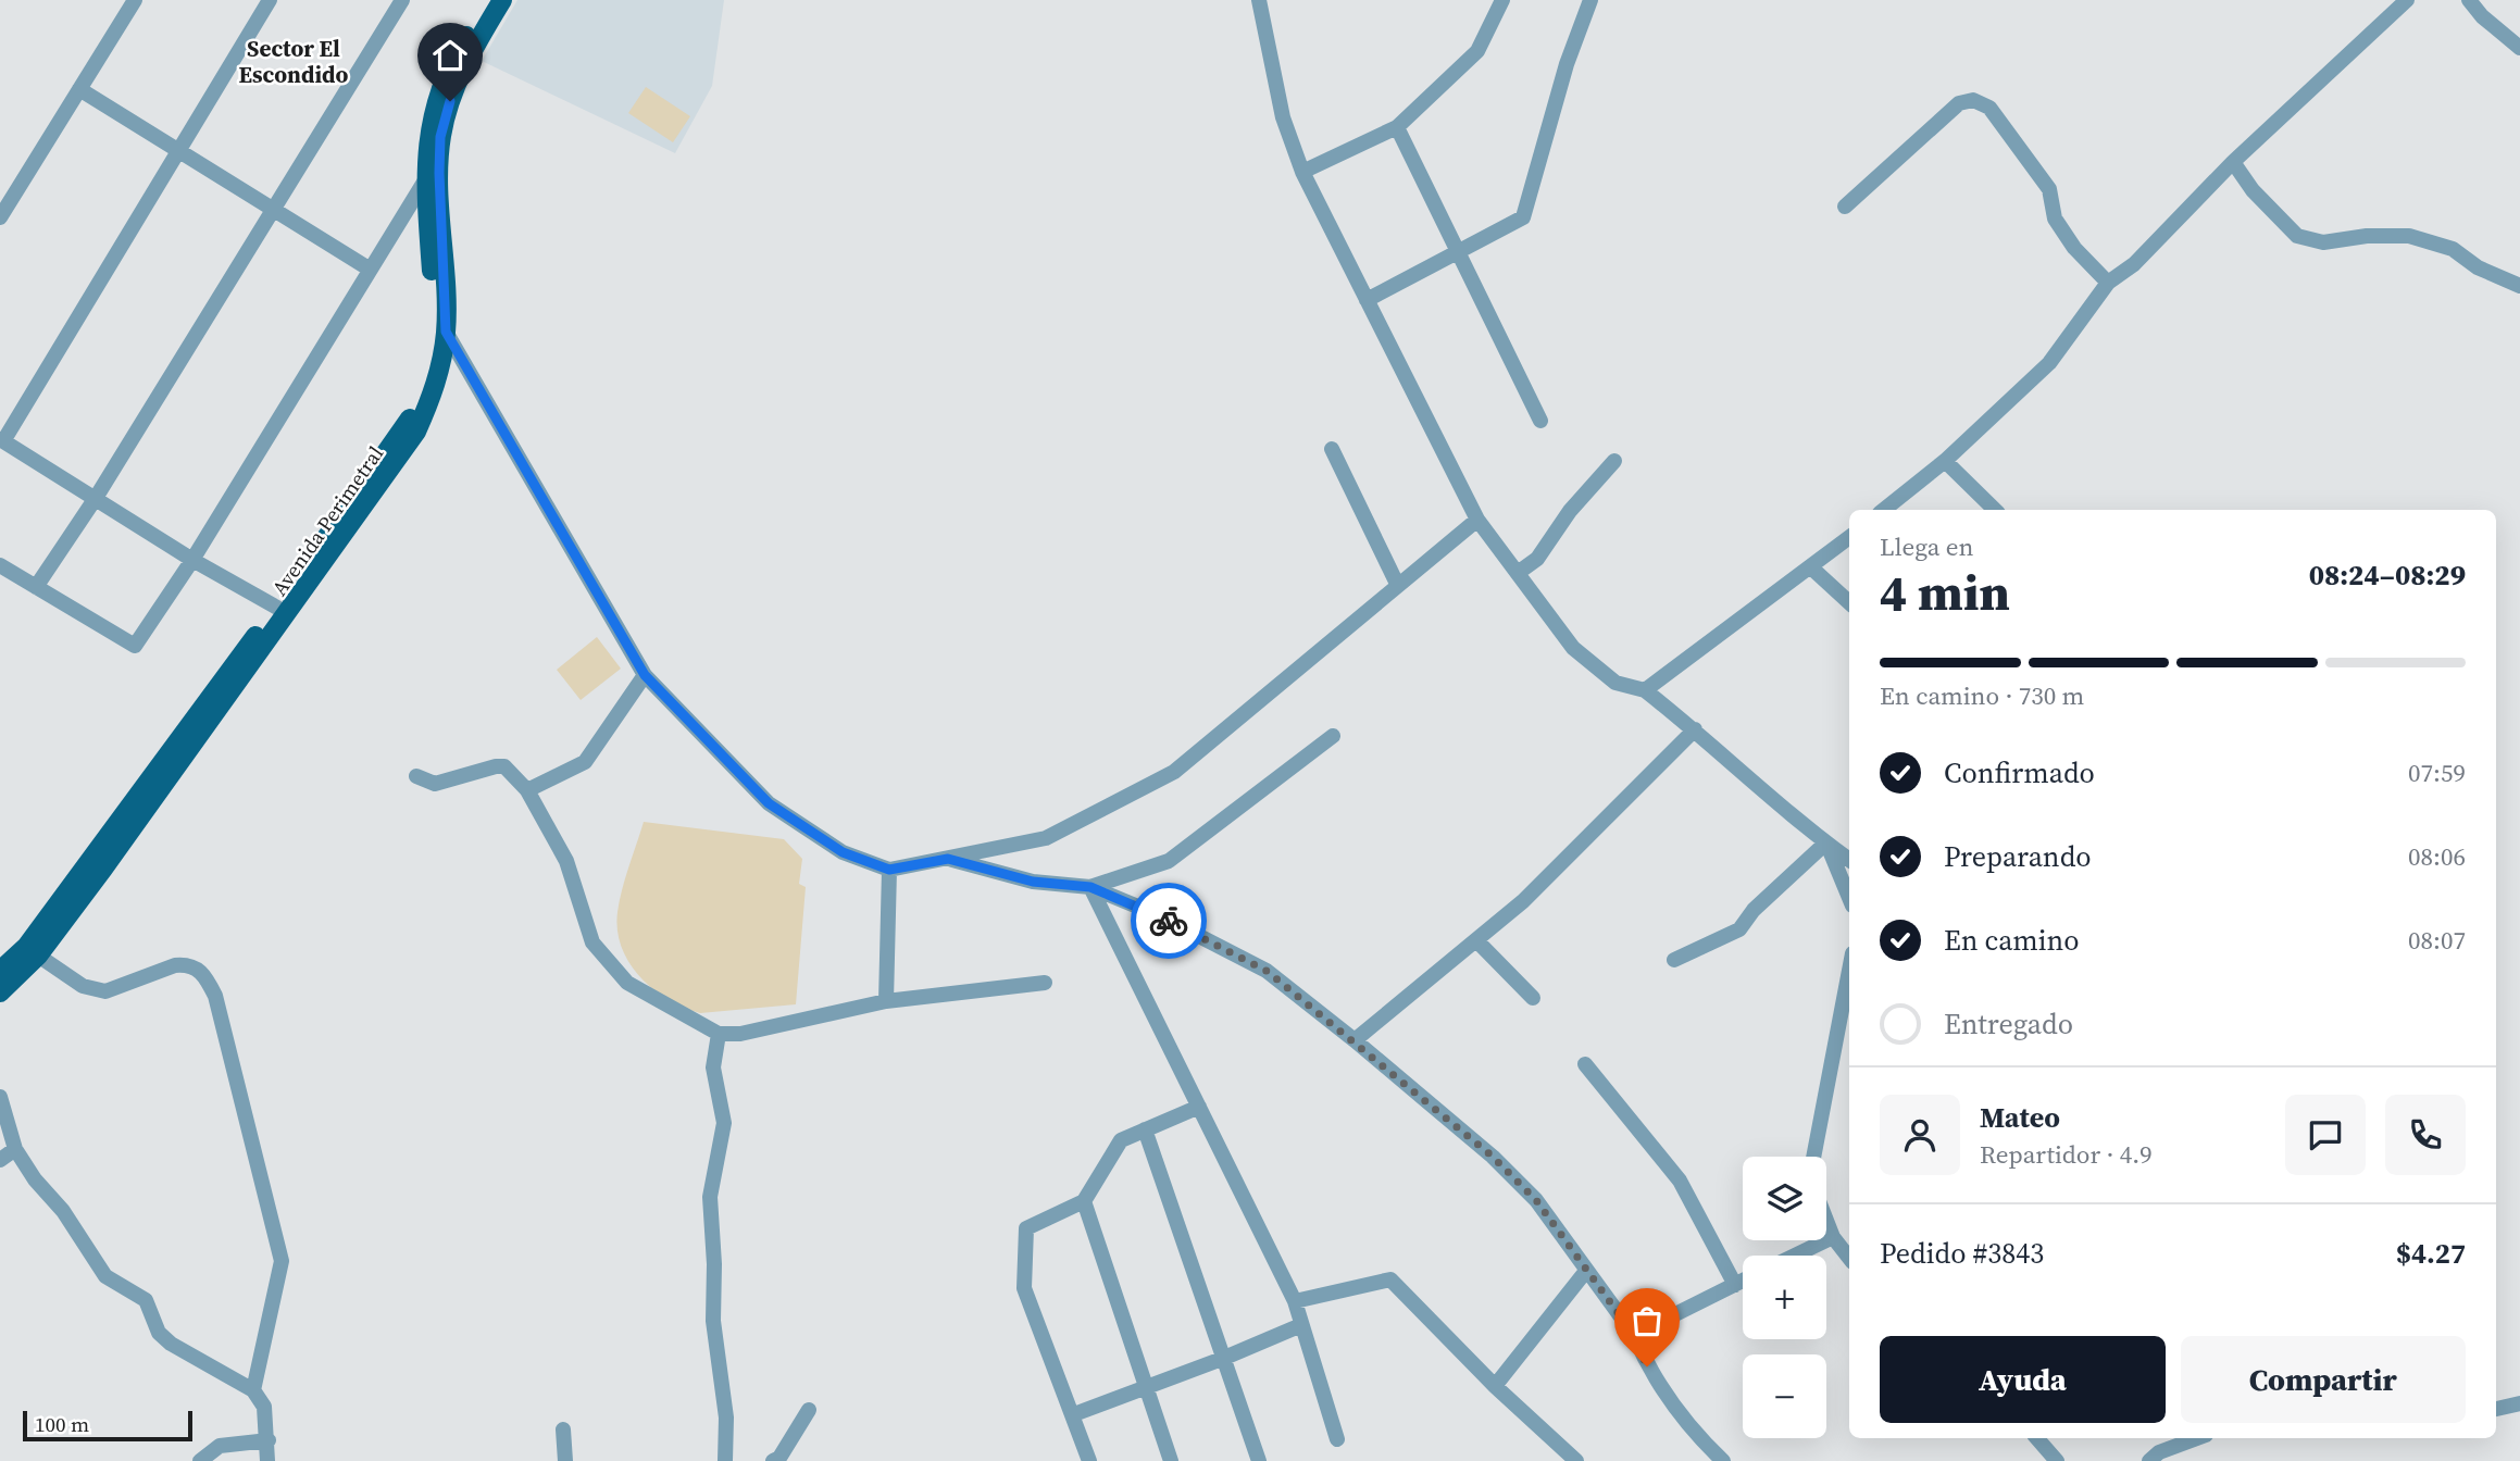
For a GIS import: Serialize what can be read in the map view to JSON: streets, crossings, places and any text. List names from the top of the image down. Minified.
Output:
{"streets":{"main road":["Avenida Perimetral"]},"districts":["Sector El Escondido"],"scale_bar":"100 m","page":{"heading":["4 min","Llega en","08:24–08:29"],"panel":["Mateo","Repartidor · 4.9","Pedido #3843","$4.27"],"bar":"En camino · 730 m","list":[["Confirmado","07:59"],["Preparando","08:06"],["En camino","08:07"],"Entregado"],"map_buttons":["+","−"],"buttons":["Ayuda","Compartir"],"scale":"100 m"}}
